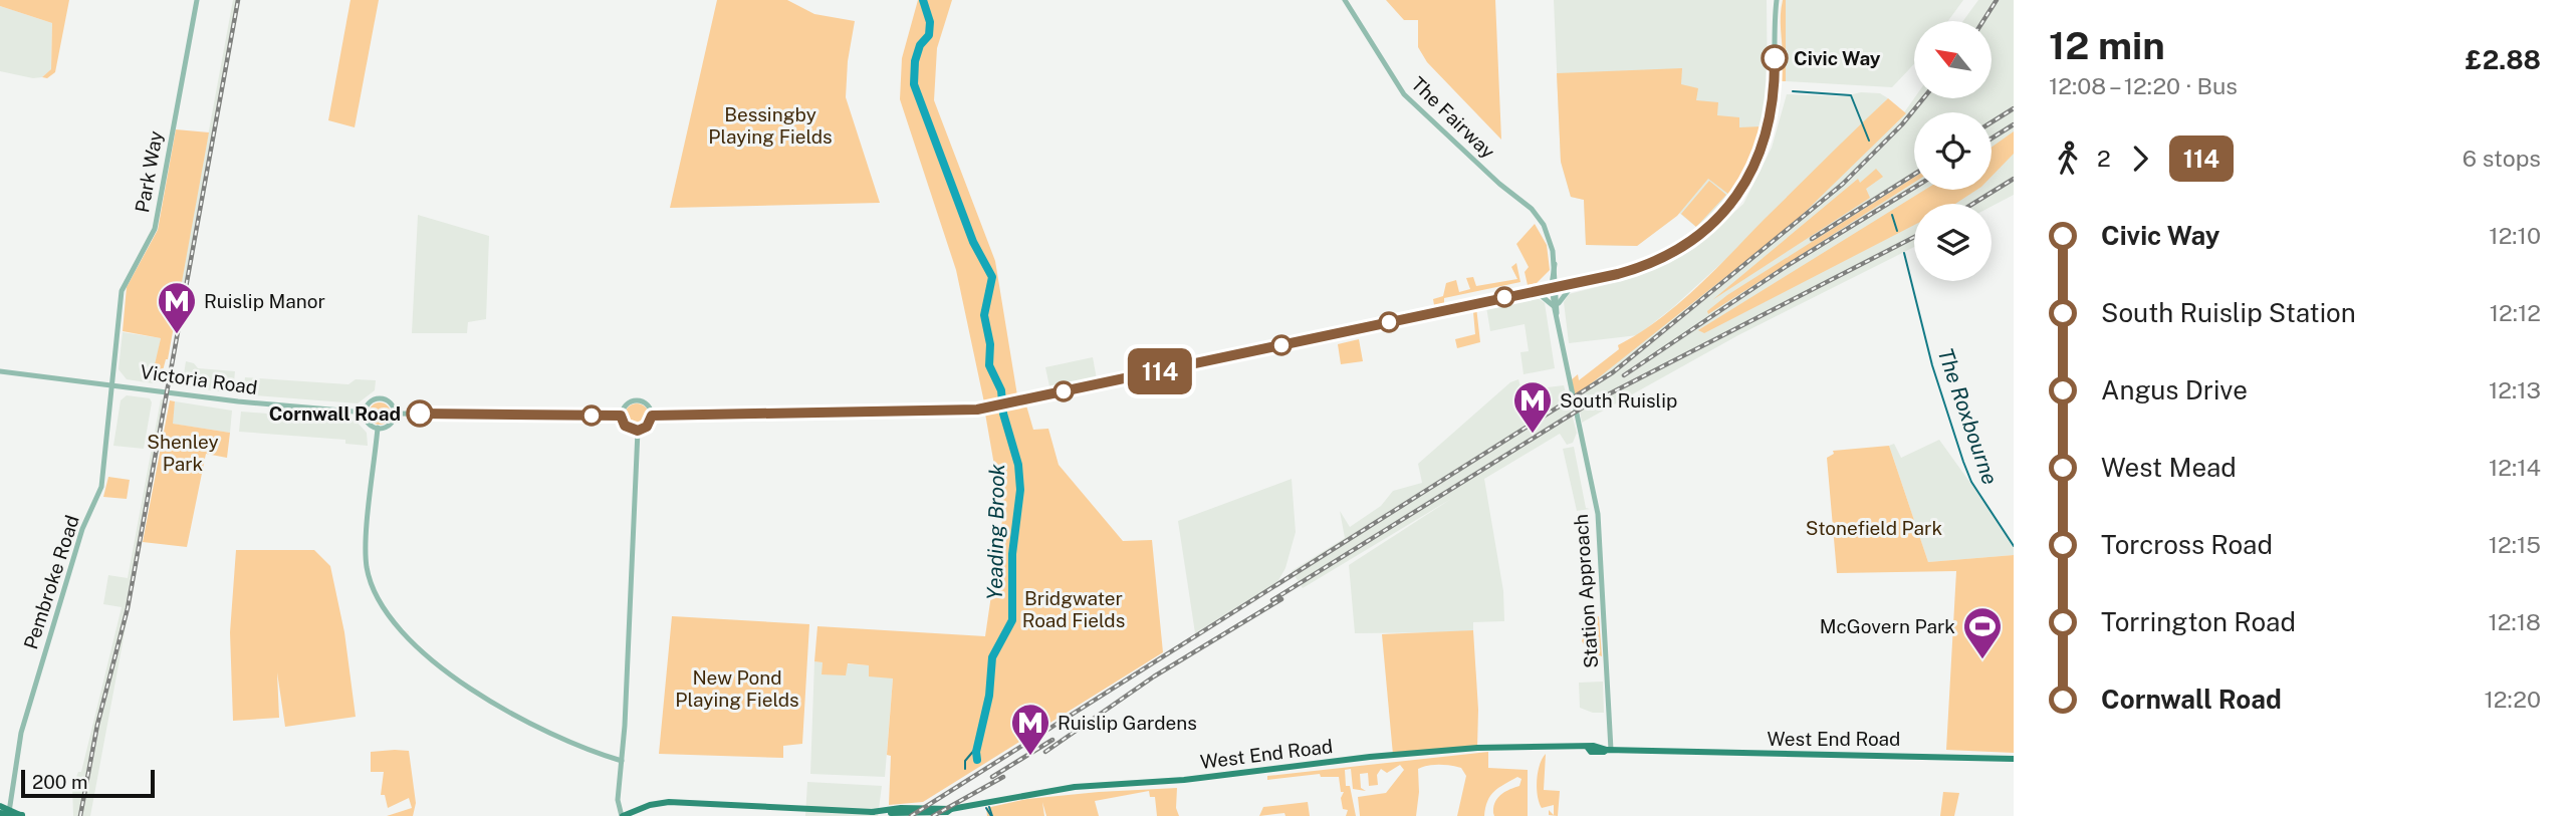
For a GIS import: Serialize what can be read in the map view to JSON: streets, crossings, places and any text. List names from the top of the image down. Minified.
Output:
{"streets":{"main road":["West End Road"],"street":["The Fairway","Park Way","Victoria Road","Pembroke Road","Station Approach"]},"crossings":[["Park Way","Victoria Road"],["Park Way","Pembroke Road"],["Victoria Road","Pembroke Road"],["Victoria Road","Station Approach"],["Station Approach","West End Road"]],"water":["The Roxbourne","Yeading Brook"],"parks":["Bessingby Playing Fields","Shenley Park","Stonefield Park","Bridgwater Road Fields","New Pond Playing Fields"],"places":{"other":["Civic Way","Cornwall Road"],"metro station":["Ruislip Manor","South Ruislip","Ruislip Gardens"],"sports":["McGovern Park"]},"lines":["bus line 114"],"scale_bar":"200 m","north":"top left","page":{"on_map":"114","heading":["12 min","12:08 – 12:20 · Bus","£2.88"],"legs":["2","114","6 stops"],"list":[{"name":"Civic Way","value":"12:10"},{"name":"South Ruislip Station","value":"12:12"},{"name":"Angus Drive","value":"12:13"},{"name":"West Mead","value":"12:14"},{"name":"Torcross Road","value":"12:15"},{"name":"Torrington Road","value":"12:18"},{"name":"Cornwall Road","value":"12:20"}],"scale":"200 m"}}
